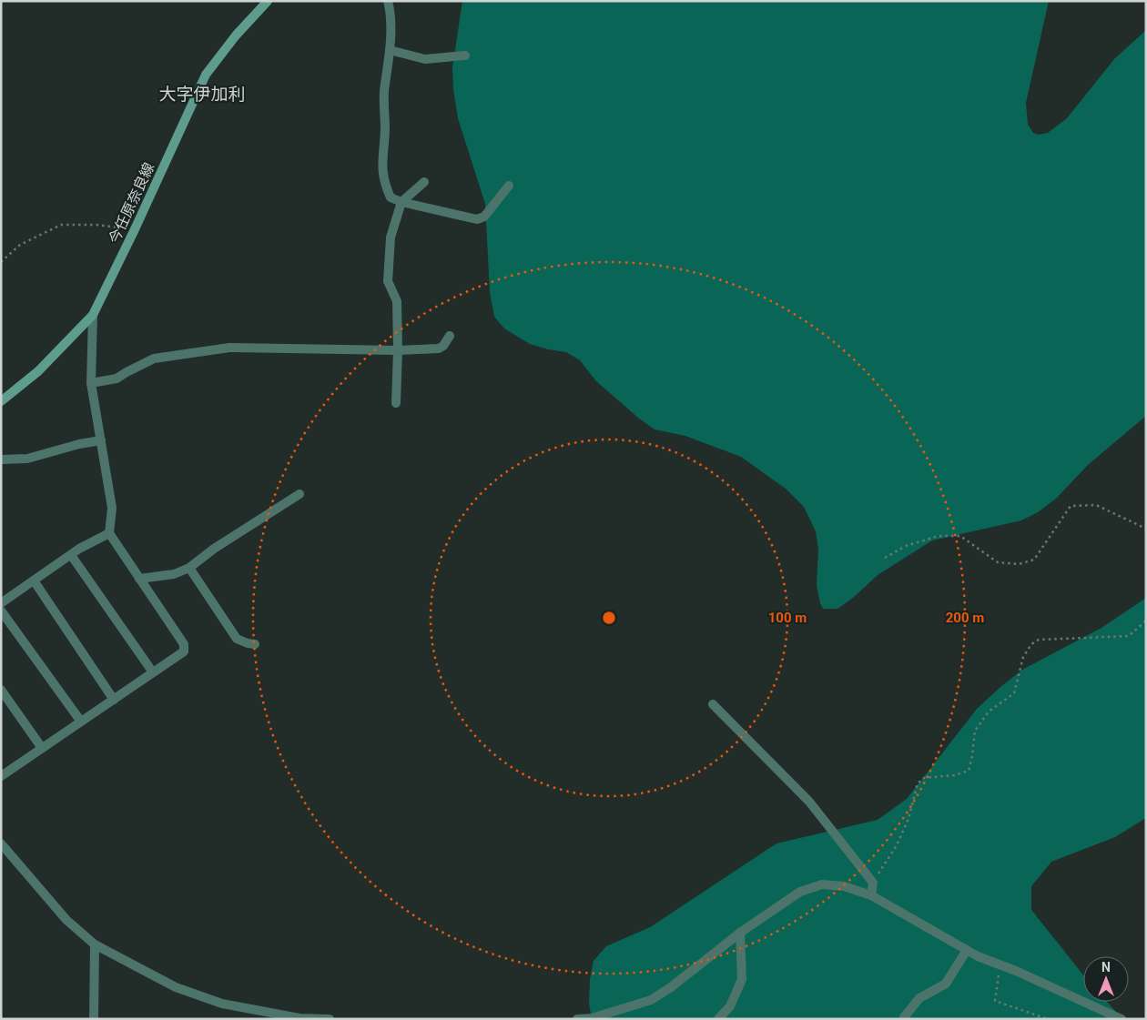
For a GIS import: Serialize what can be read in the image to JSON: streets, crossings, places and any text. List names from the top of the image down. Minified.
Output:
{"streets":{"main road":["今任原奈良線"]},"districts":["大字伊加利"],"north":"top","rings":["100 m","200 m"]}
